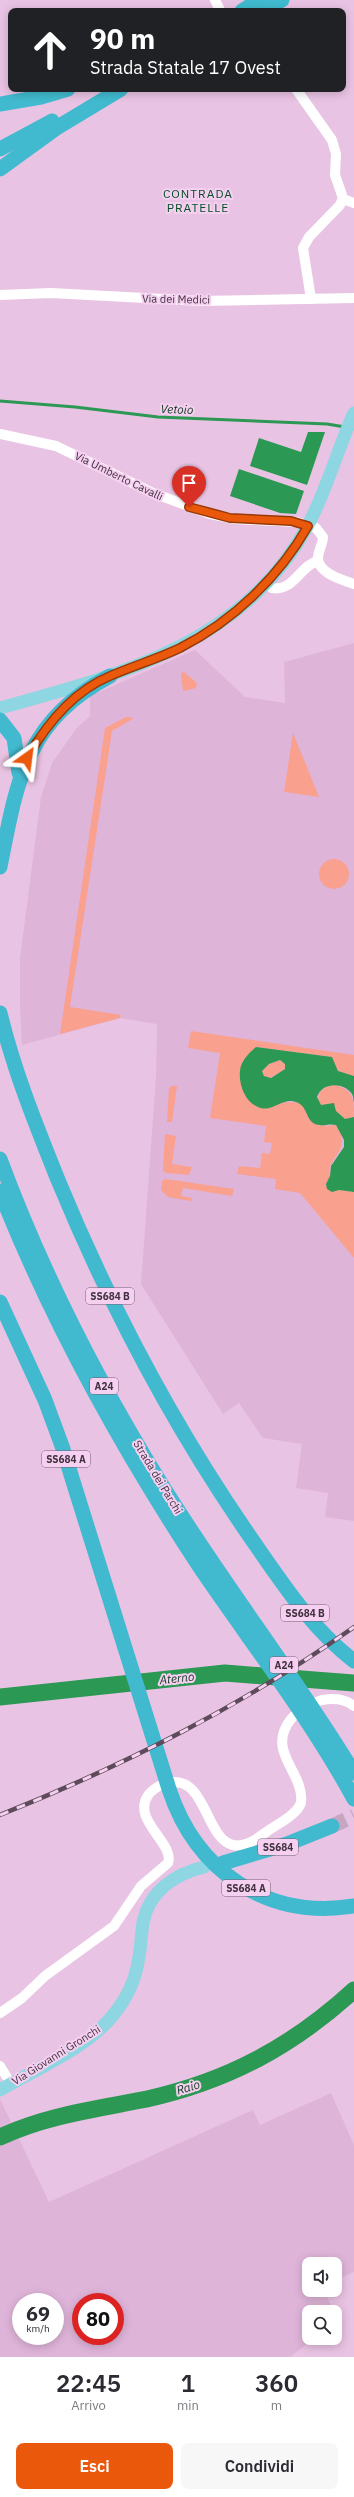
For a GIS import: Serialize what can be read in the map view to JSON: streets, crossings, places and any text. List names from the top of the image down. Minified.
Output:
{"streets":{"highway":["SS684 B","A24","SS684 A","Strada dei Parchi","SS684"],"main road":["Via Giovanni Gronchi"],"street":["Via dei Medici","Via Umberto Cavalli"]},"districts":["CONTRADA PRATELLE"],"water":["Vetoio","Aterno","Raio"],"page":{"turn":["90 m","Strada Statale 17 Ovest"],"speed":"69 km/h","limit":"80","eta":["22:45","Arrivo","1","min","360","m"],"buttons":["Esci","Condividi"]}}
